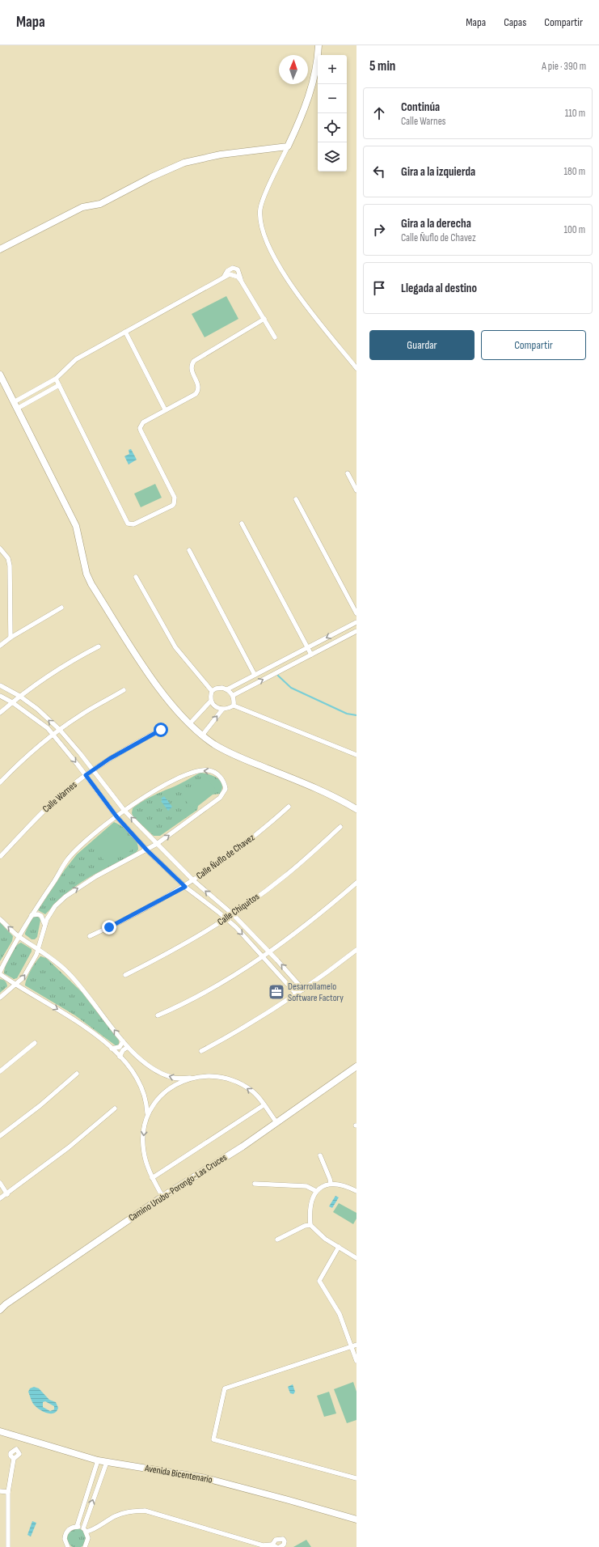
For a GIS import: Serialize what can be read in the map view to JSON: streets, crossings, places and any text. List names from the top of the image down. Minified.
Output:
{"streets":{"street":["Calle Warnes","Calle Ñuflo de Chavez","Calle Chiquitos","Camino Urubo-Porongo-Las Cruces","Avenida Bicentenario"]},"places":{"office":["Desarrollamelo Software Factory"]},"north":"top","page":{"header":"Mapa","nav":["Mapa","Capas","Compartir"],"heading":["5 min","A pie · 390 m"],"map_buttons":["+","−"],"list":[["Continúa","Calle Warnes","110 m"],["Gira a la izquierda","180 m"],["Gira a la derecha","Calle Ñuflo de Chavez","100 m"],"Llegada al destino"],"buttons":["Guardar","Compartir"]}}
